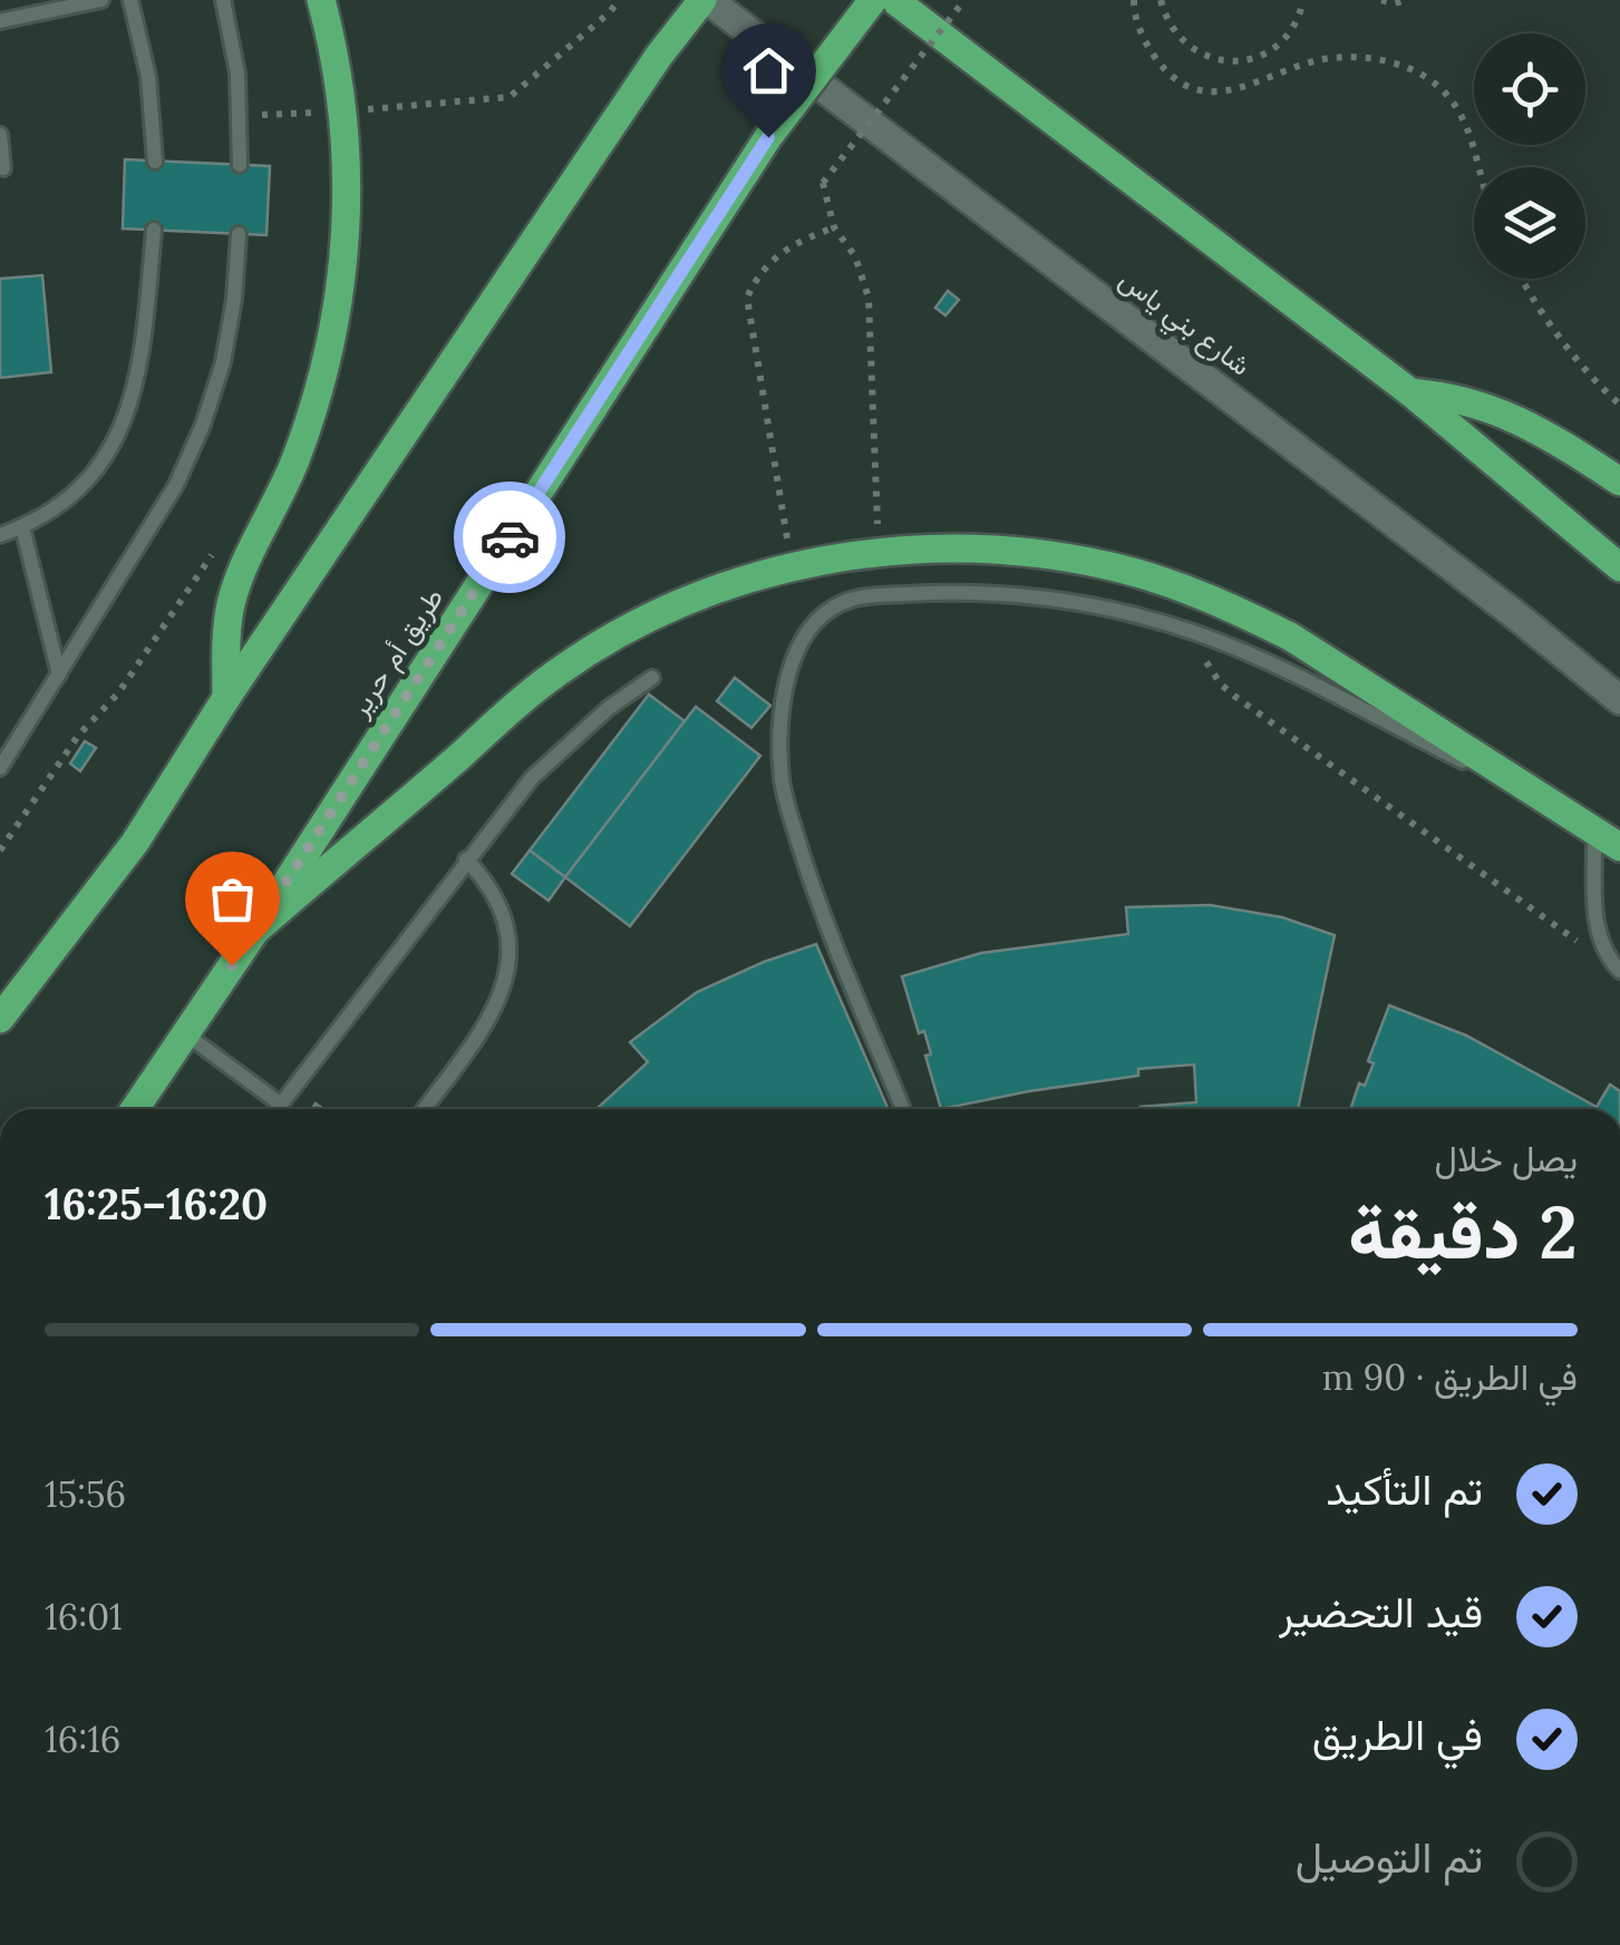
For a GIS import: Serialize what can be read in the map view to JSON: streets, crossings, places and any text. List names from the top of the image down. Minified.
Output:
{"streets":{"main road":["شارع بني ياس","طريق أم حرير"]},"page":{"heading":["2 دقيقة","يصل خلال","16:20–16:25"],"bar":"في الطريق · 90 m","list":[["تم التأكيد","15:56"],["قيد التحضير","16:01"],["في الطريق","16:16"],"تم التوصيل"]}}
